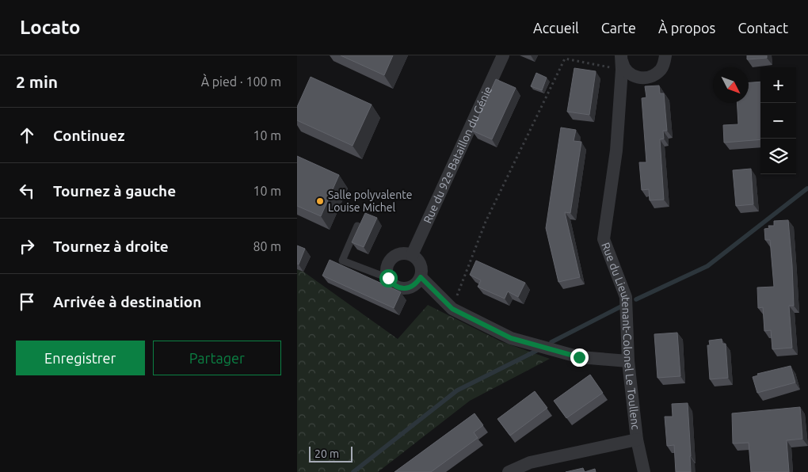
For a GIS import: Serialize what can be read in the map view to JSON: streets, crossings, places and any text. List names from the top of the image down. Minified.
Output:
{"streets":{"street":["Rue du 92e Bataillon du Génie","Rue du Lieutenant-Colonel Le Toullenc"]},"places":["Salle polyvalente Louise Michel"],"scale_bar":"20 m","north":"bottom right","page":{"header":"Locato","nav":["Accueil","Carte","À propos","Contact"],"heading":["2 min","À pied · 100 m"],"map_buttons":["+","−"],"list":[["Continuez","10 m"],["Tournez à gauche","10 m"],["Tournez à droite","80 m"],"Arrivée à destination"],"buttons":["Enregistrer","Partager"],"scale":"20 m"}}
